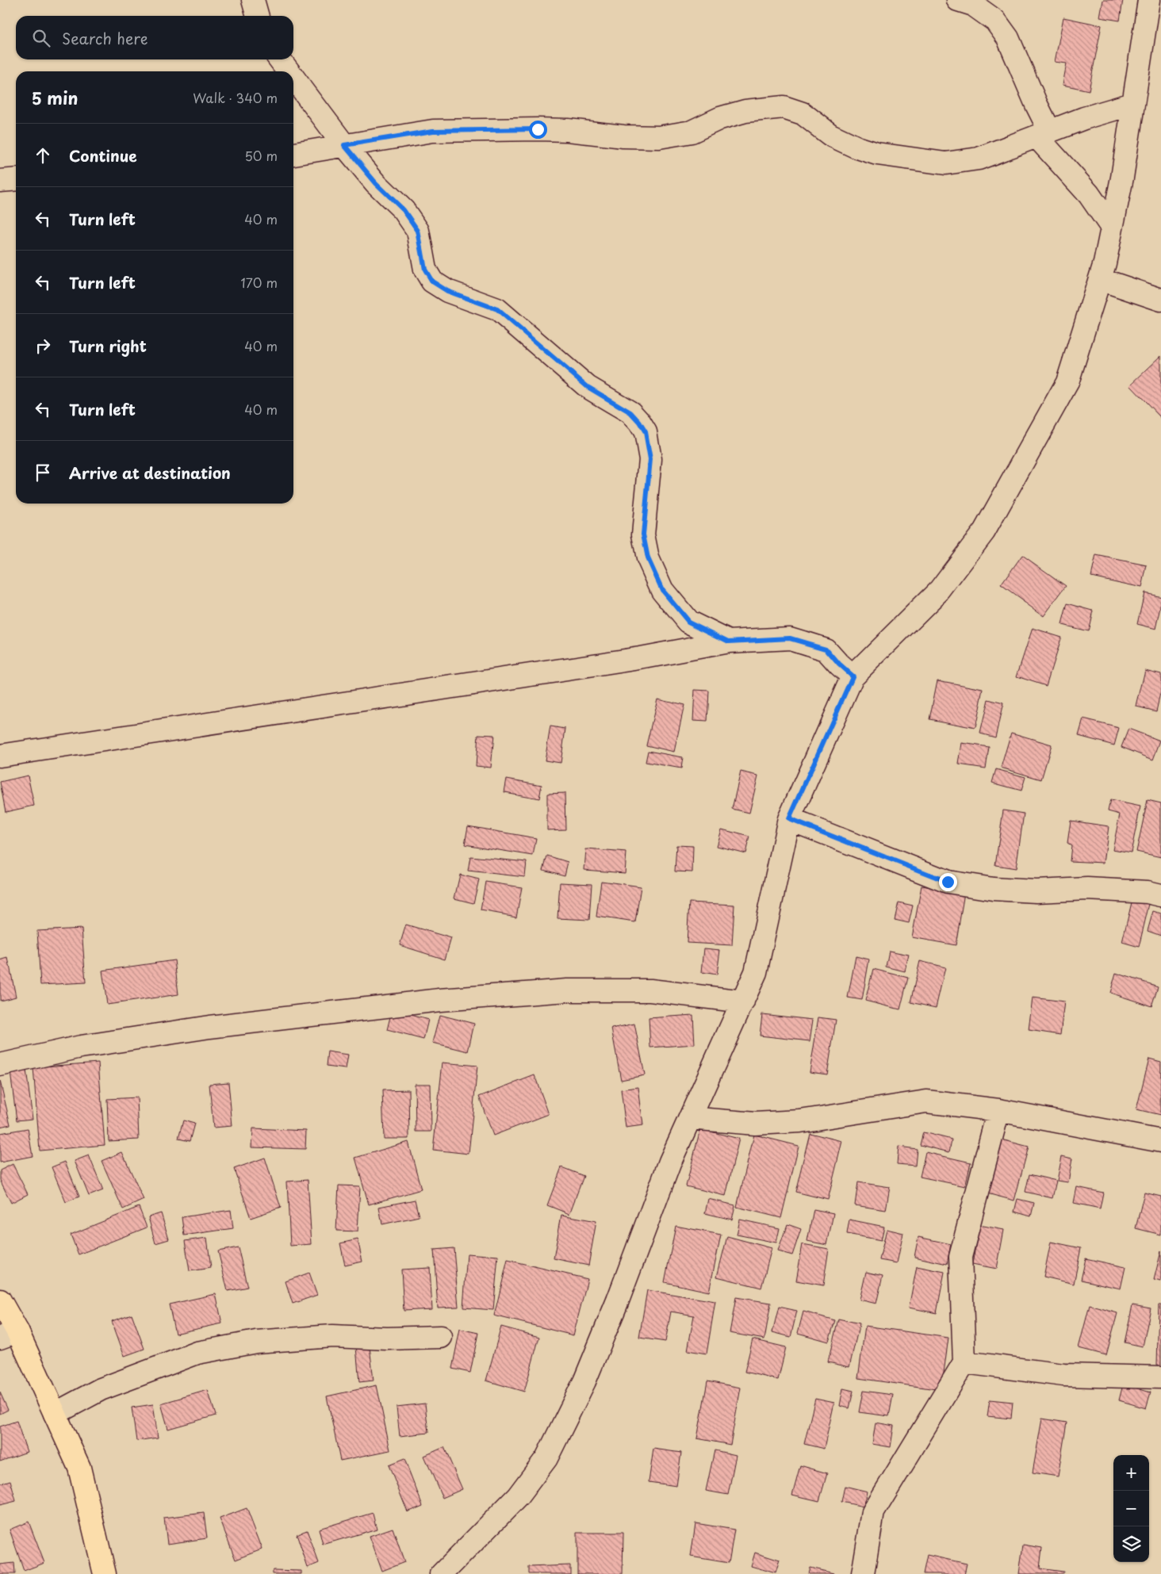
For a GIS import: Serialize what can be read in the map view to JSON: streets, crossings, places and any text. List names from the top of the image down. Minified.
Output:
{"page":{"search":"Search here","heading":["5 min","Walk · 340 m"],"list":[["Continue","50 m"],["Turn left","40 m"],["Turn left","170 m"],["Turn right","40 m"],["Turn left","40 m"],"Arrive at destination"],"map_buttons":["+","−"]}}
